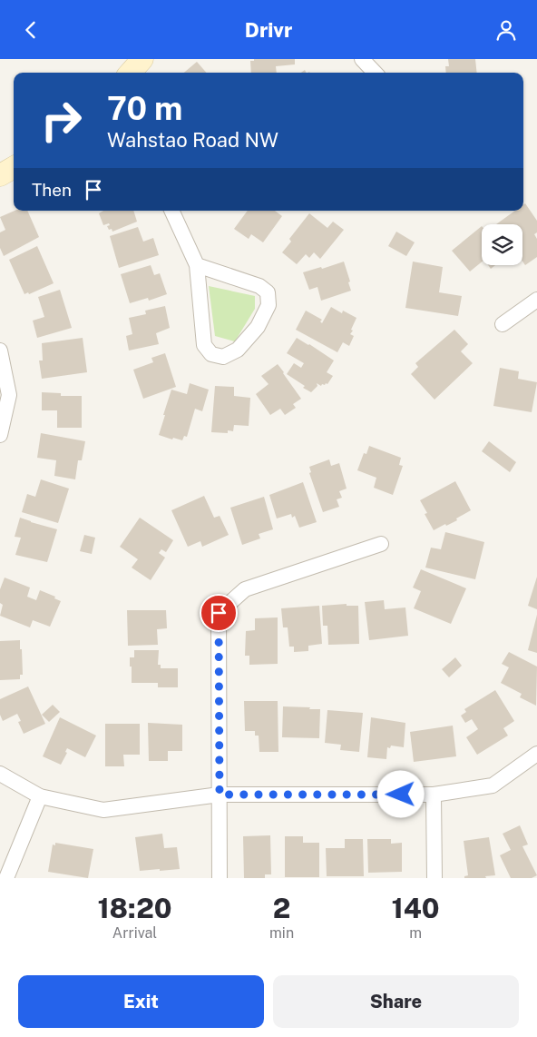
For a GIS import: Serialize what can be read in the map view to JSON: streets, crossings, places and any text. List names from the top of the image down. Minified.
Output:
{"page":{"header":"Drivr","turn":["70 m","Wahstao Road NW"],"then":"Then","eta":["18:20","Arrival","2","min","140","m"],"buttons":["Exit","Share"]}}
